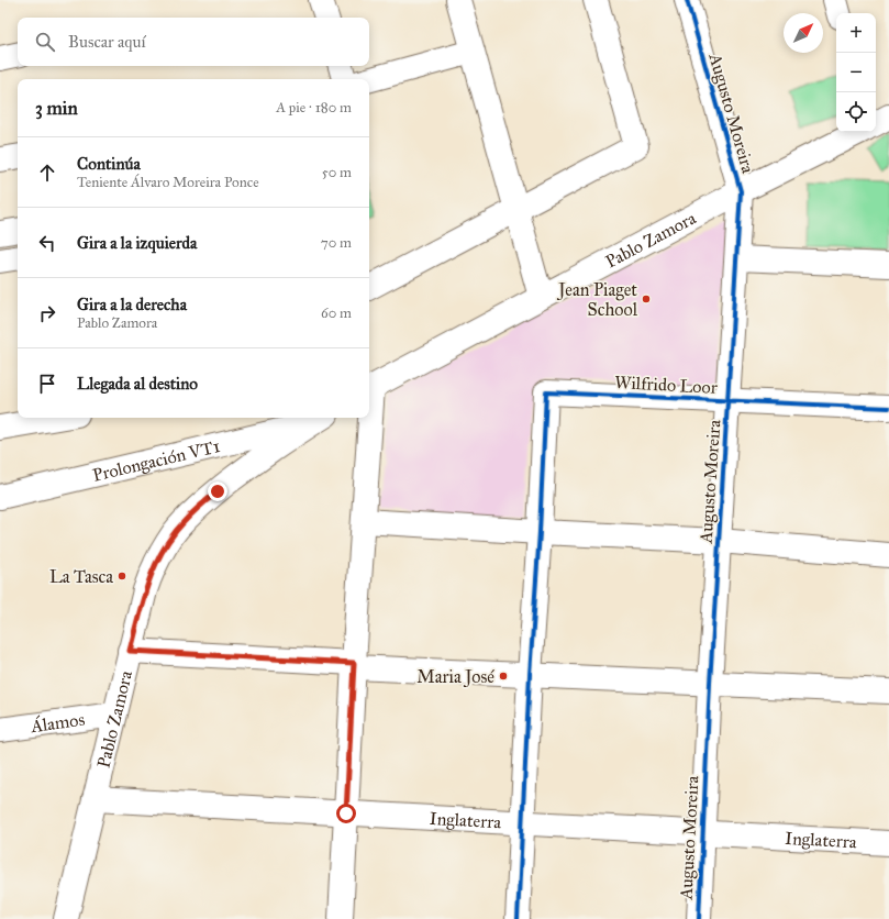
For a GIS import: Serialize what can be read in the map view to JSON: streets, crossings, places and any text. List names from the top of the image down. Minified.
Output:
{"streets":{"street":["Augusto Moreira","Pablo Zamora","Wilfrido Loor","Prolongación VT1","Álamos","Inglaterra"]},"crossings":[["Augusto Moreira","Pablo Zamora"],["Augusto Moreira","Wilfrido Loor"],["Augusto Moreira","Inglaterra"],["Pablo Zamora","Prolongación VT1"],["Pablo Zamora","Álamos"],["Pablo Zamora","Inglaterra"]],"places":["Jean Piaget School","La Tasca","Maria José"],"north":"top right","page":{"map_buttons":["+","−"],"search":"Buscar aquí","heading":["3 min","A pie · 180 m"],"list":[["Continúa","Teniente Álvaro Moreira Ponce","50 m"],["Gira a la izquierda","70 m"],["Gira a la derecha","Pablo Zamora","60 m"],"Llegada al destino"]}}
